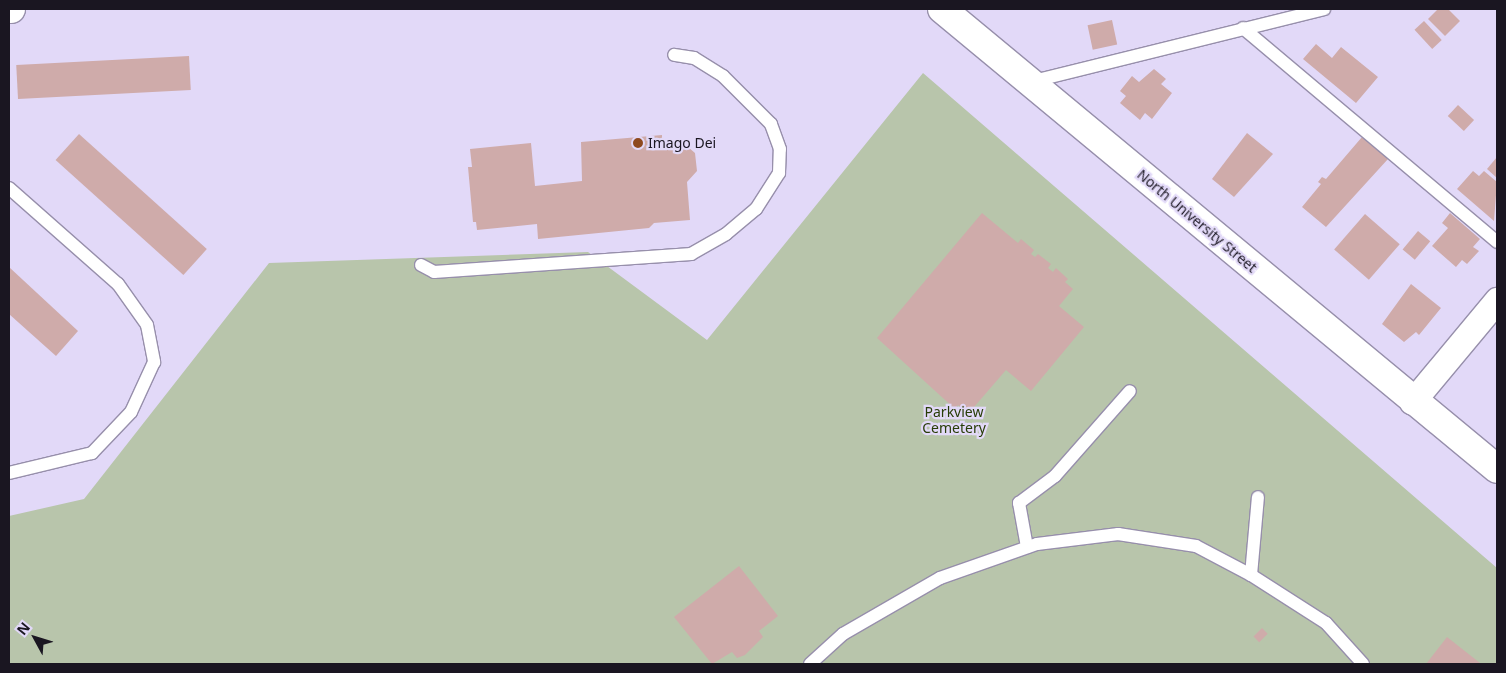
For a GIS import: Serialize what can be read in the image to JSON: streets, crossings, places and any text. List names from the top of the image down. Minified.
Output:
{"streets":{"main road":["North University Street"]},"parks":["Parkview Cemetery"],"places":["Imago Dei"],"north":"top left"}
